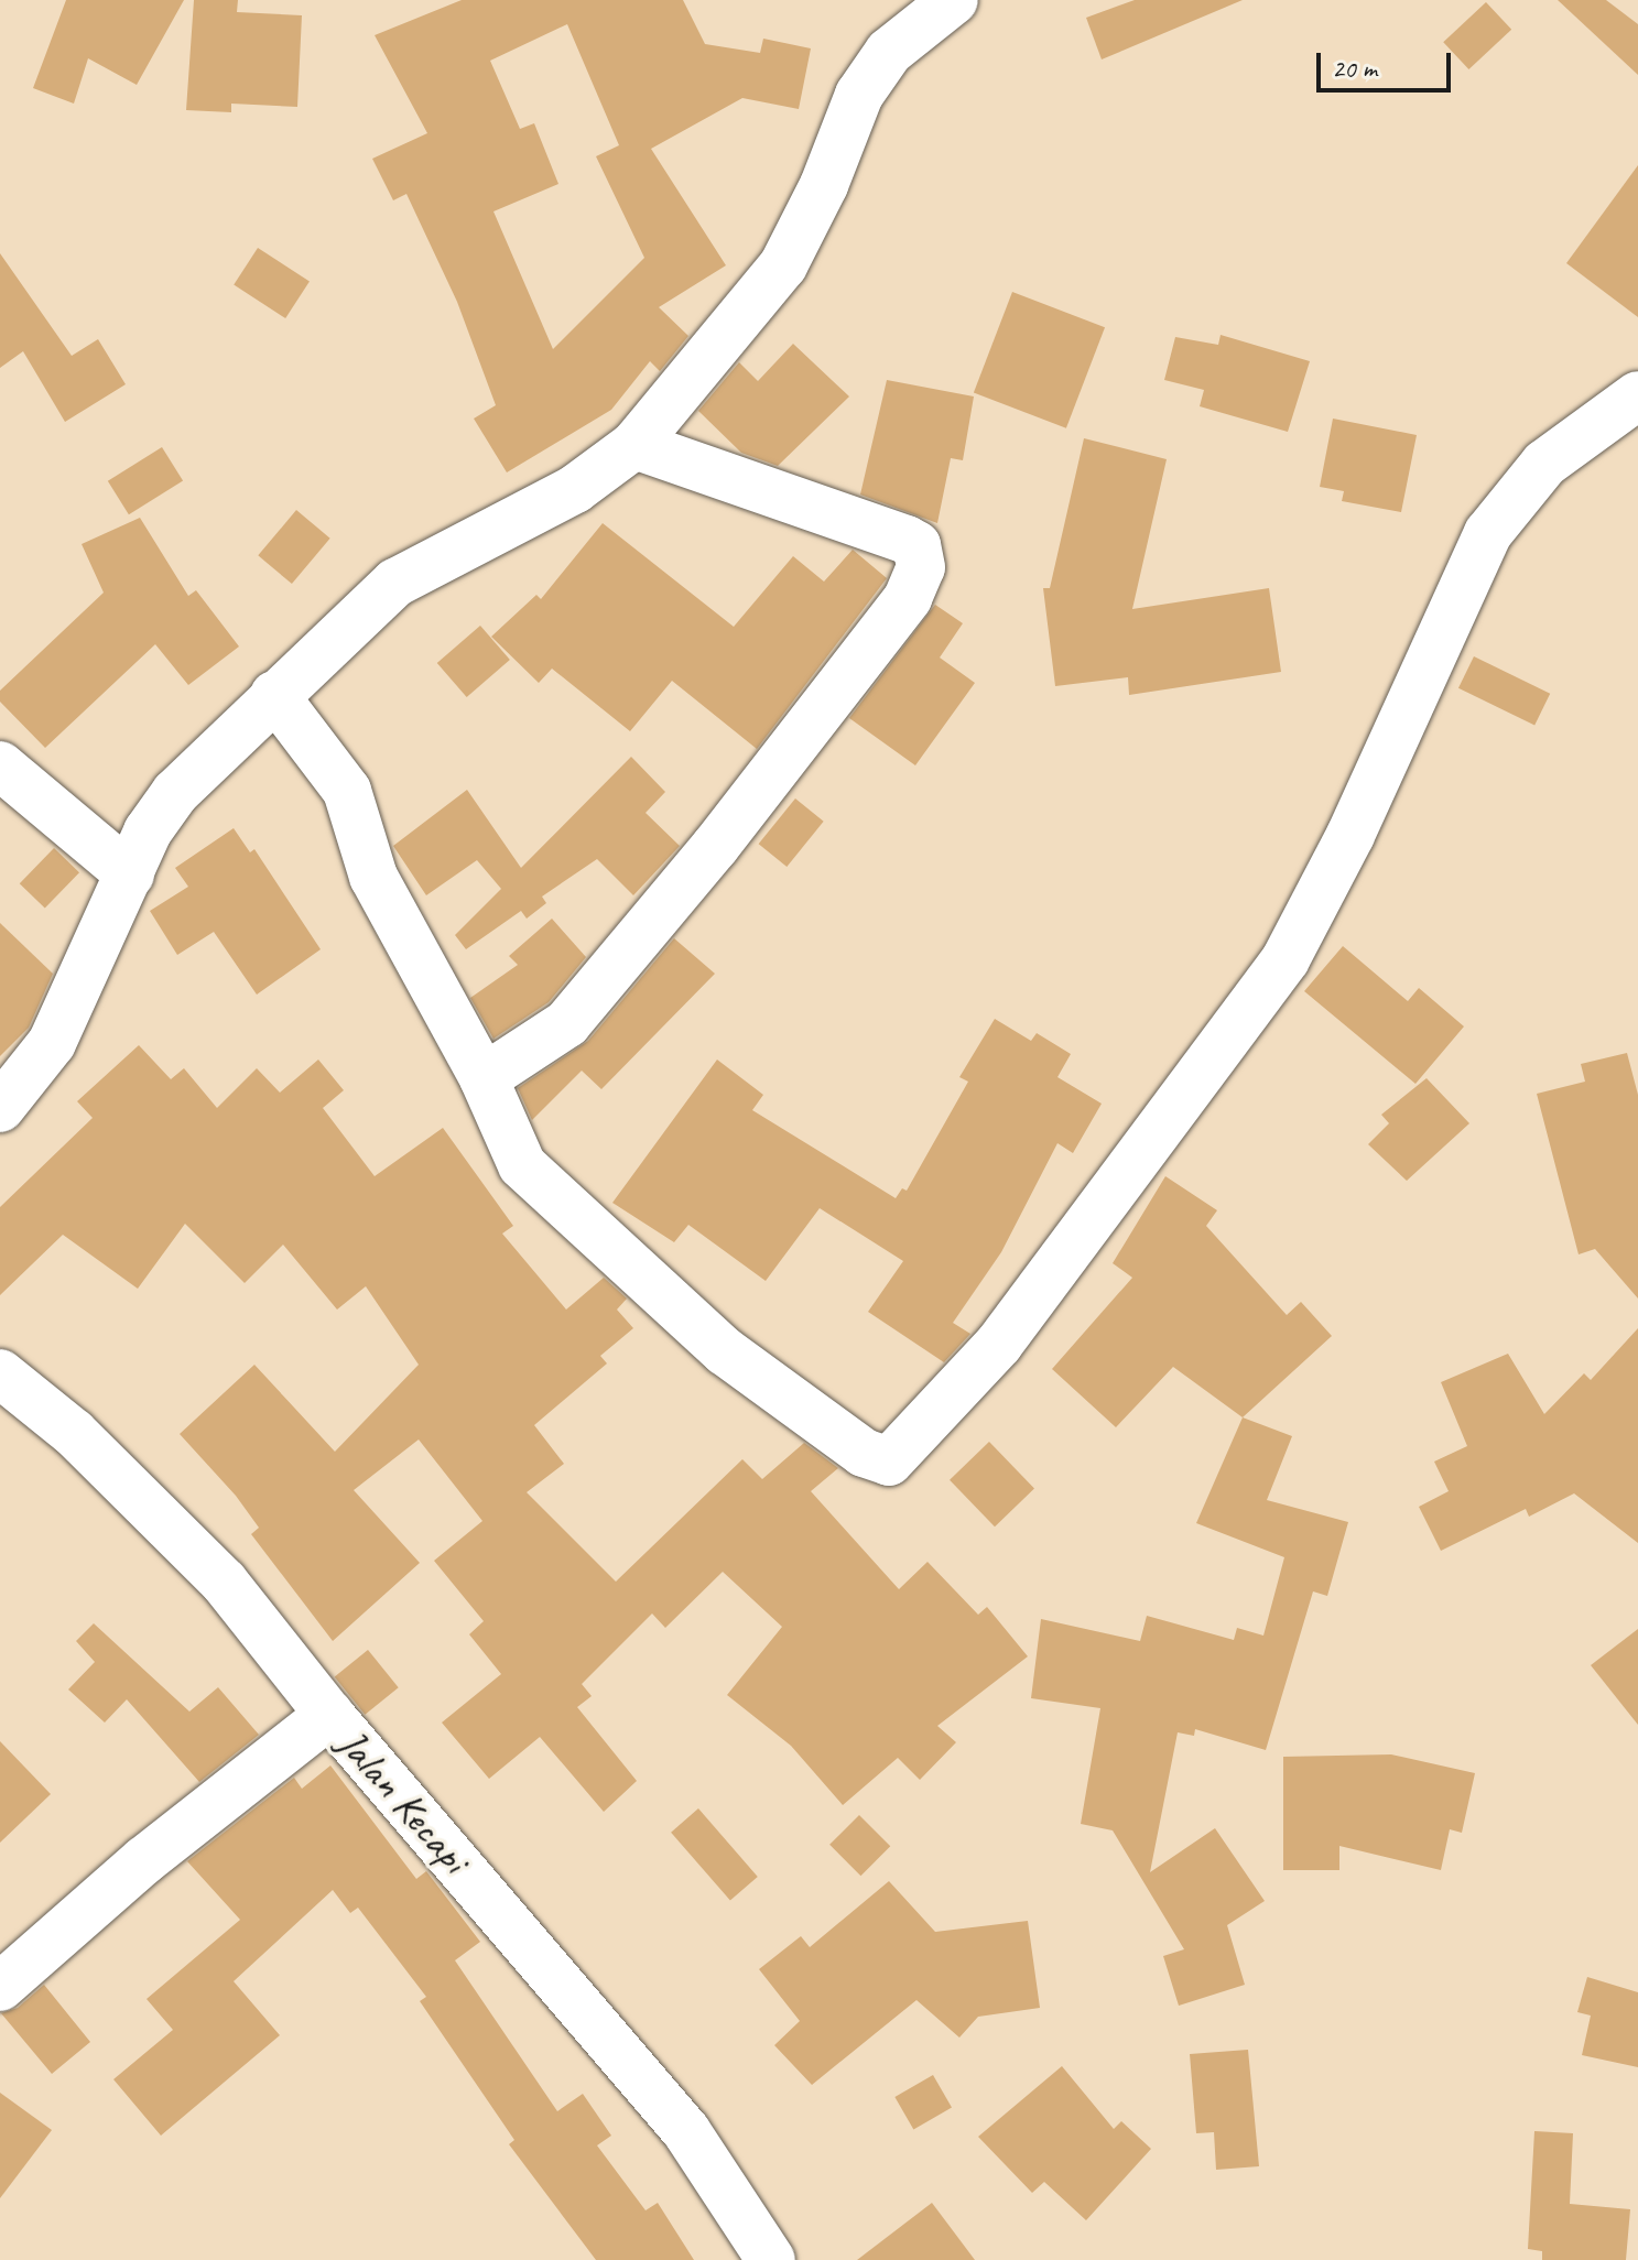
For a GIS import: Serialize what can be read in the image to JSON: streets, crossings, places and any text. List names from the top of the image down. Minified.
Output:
{"streets":{"street":["Jalan Kecapi"]},"scale_bar":"20 m"}
